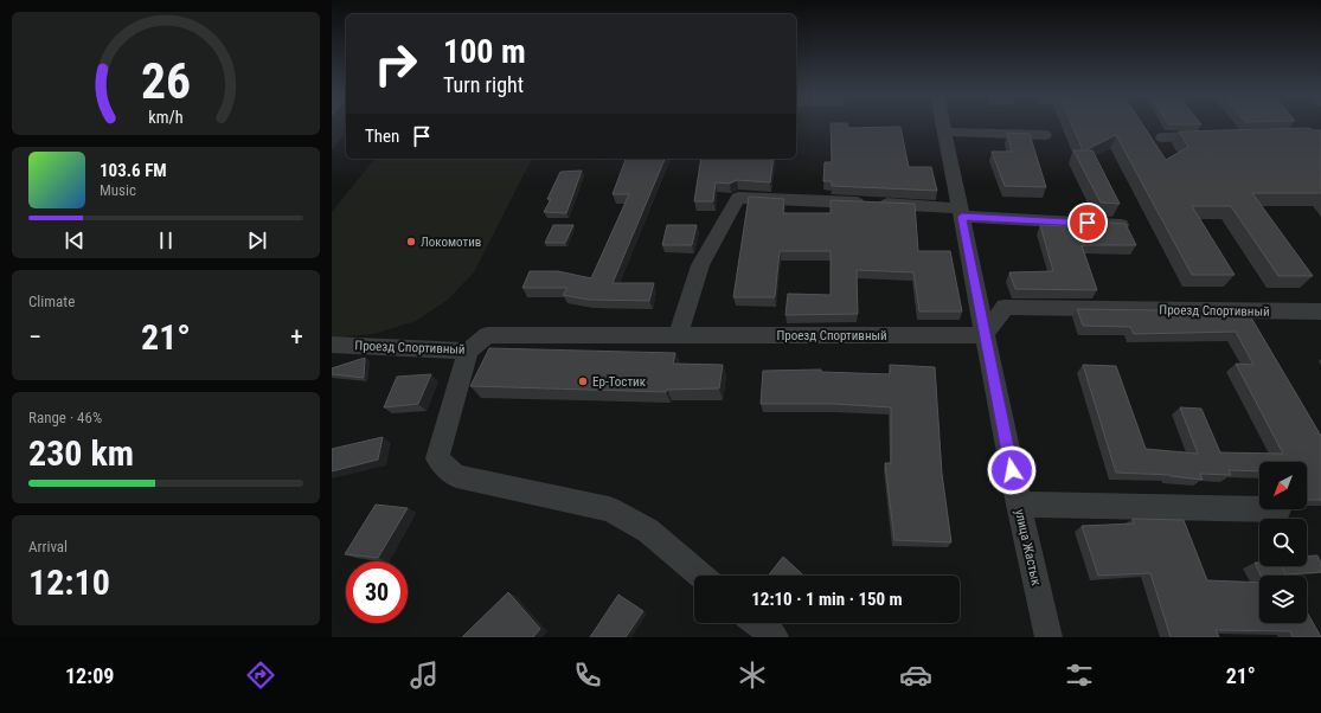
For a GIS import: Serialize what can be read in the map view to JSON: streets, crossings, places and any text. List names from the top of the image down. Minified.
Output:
{"streets":{"street":["Проезд Спортивный","улица Жастык"]},"crossings":[["Проезд Спортивный","улица Жастык"]],"places":["Локомотив","Ер-Тостик"],"north":"bottom left","page":{"turn":["100 m","Turn right"],"then":"Then","song":["103.6 FM","Music"],"tile":["Climate",["Range · 46%","230 km"],["Arrival","12:10"]],"heat":["−","21°","+"],"limit":"30","trip":"12:10 · 1 min · 150 m","tabs":["12:09","21°"],"gauge":["26","km/h"]}}
